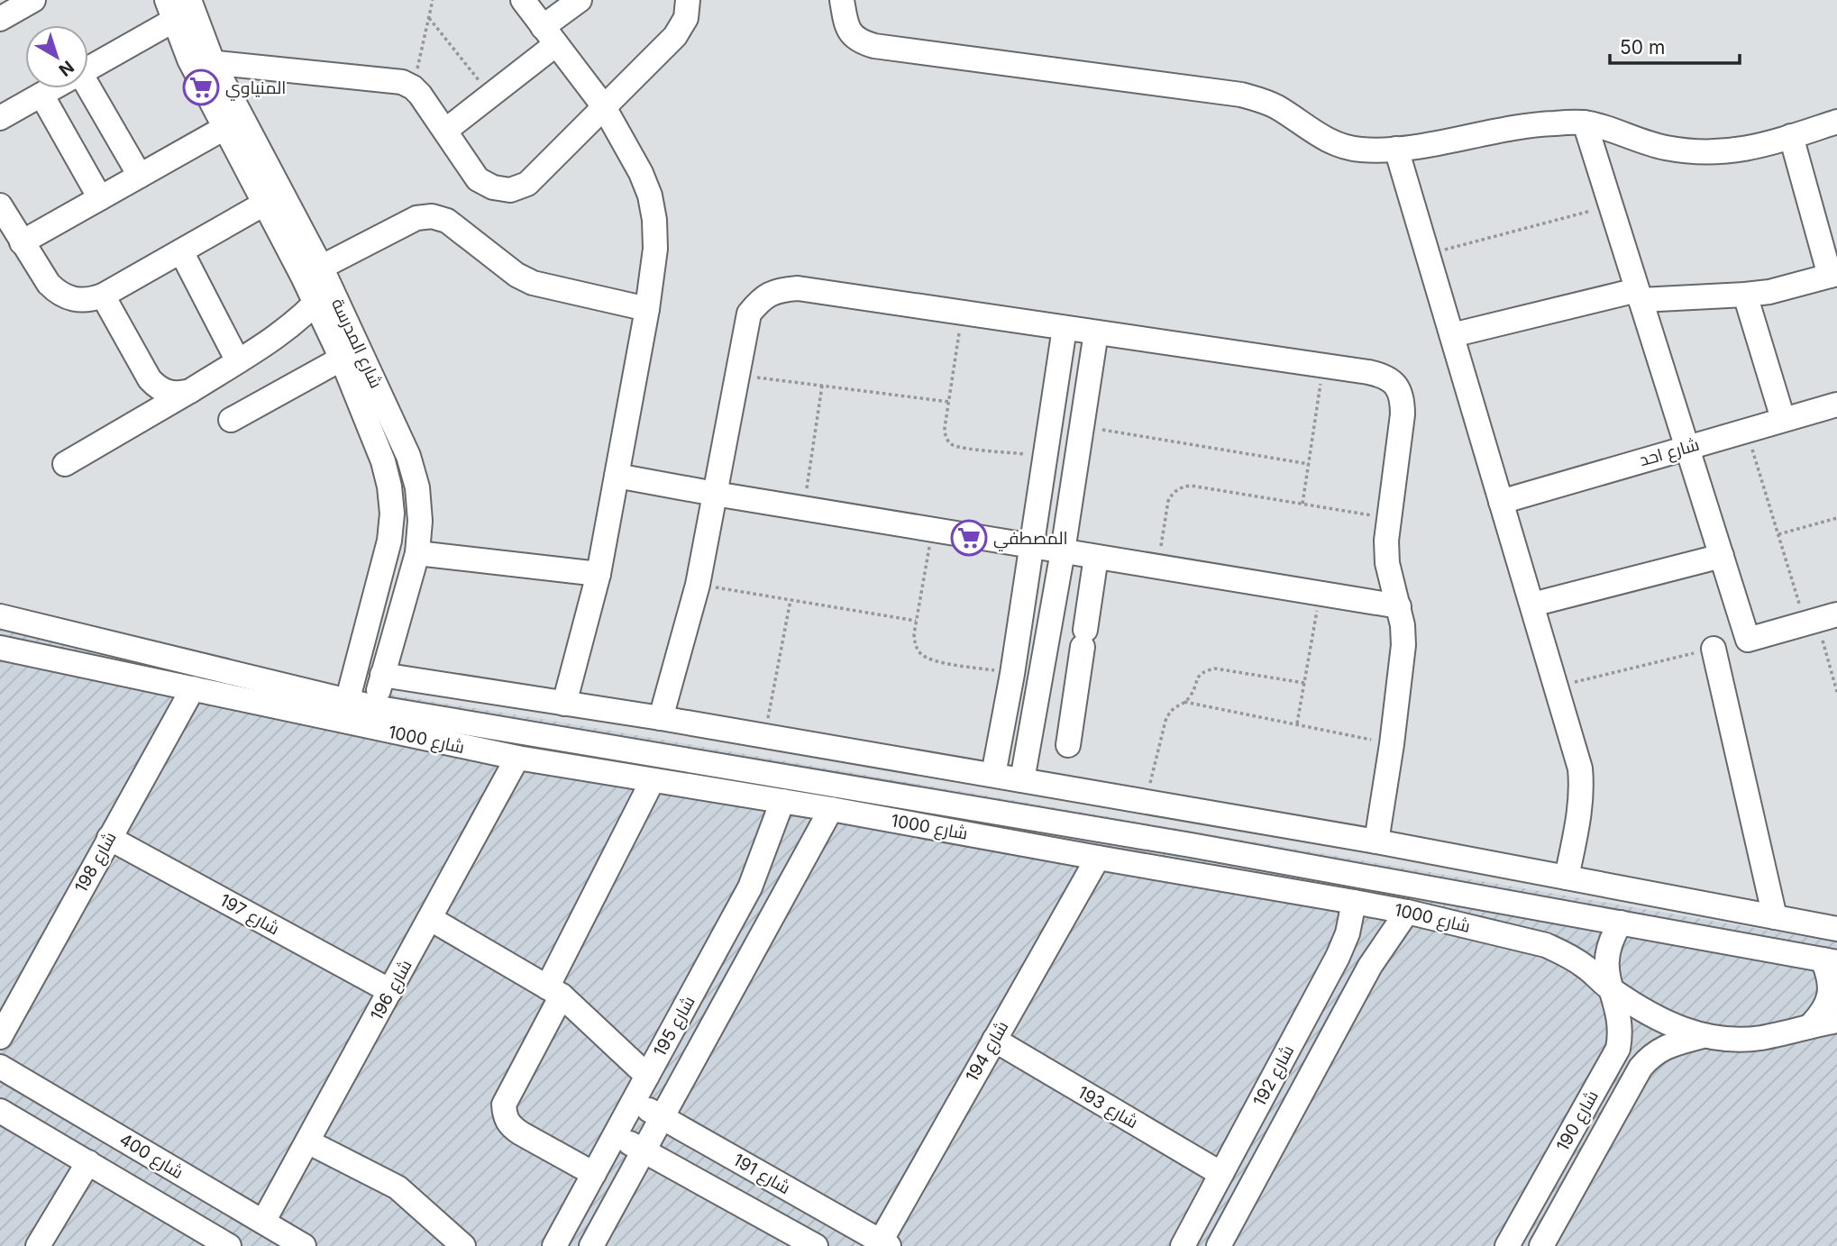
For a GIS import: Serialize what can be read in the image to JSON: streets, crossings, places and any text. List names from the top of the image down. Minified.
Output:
{"streets":{"street":["شارع المدرسة","شارع احد","شارع 1000","شارع 198","شارع 197","شارع 196","شارع 195","شارع 194","شارع 192","شارع 193","شارع 190","شارع 400","شارع 191"]},"crossings":[["شارع المدرسة","شارع 1000"],["شارع 1000","شارع 198"],["شارع 1000","شارع 196"],["شارع 1000","شارع 195"],["شارع 1000","شارع 194"],["شارع 1000","شارع 192"],["شارع 1000","شارع 190"],["شارع 198","شارع 197"],["شارع 197","شارع 196"],["شارع 196","شارع 400"],["شارع 195","شارع 191"],["شارع 194","شارع 193"],["شارع 194","شارع 191"],["شارع 192","شارع 193"]],"places":{"supermarket":["المنياوي","المصطفي"]},"scale_bar":"50 m","north":"bottom right"}
